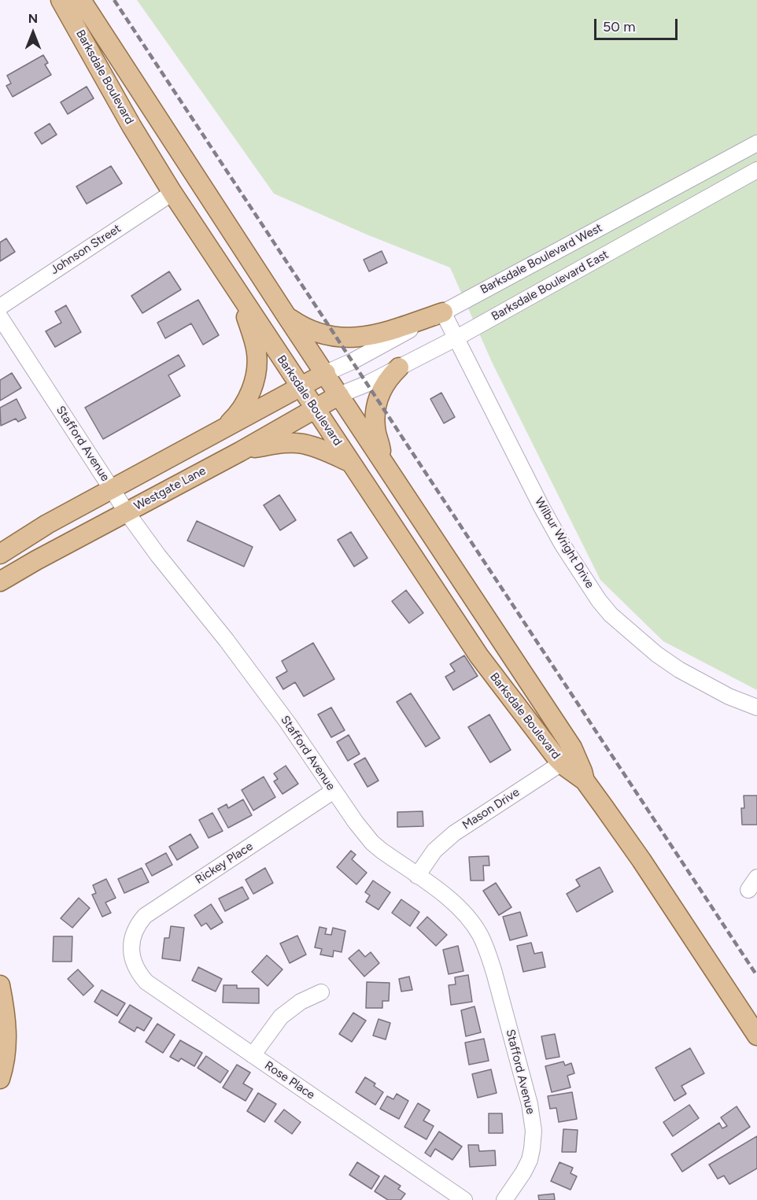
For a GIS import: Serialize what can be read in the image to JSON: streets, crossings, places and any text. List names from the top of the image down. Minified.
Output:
{"streets":{"main road":["Barksdale Boulevard","Westgate Lane"],"street":["Johnson Street","Barksdale Boulevard West","Barksdale Boulevard East","Stafford Avenue","Wilbur Wright Drive","Mason Drive","Rickey Place","Rose Place"]},"crossings":[["Barksdale Boulevard","Johnson Street"],["Barksdale Boulevard","Barksdale Boulevard West"],["Barksdale Boulevard","Barksdale Boulevard East"],["Barksdale Boulevard","Westgate Lane"],["Barksdale Boulevard","Mason Drive"],["Barksdale Boulevard West","Wilbur Wright Drive"],["Barksdale Boulevard East","Westgate Lane"],["Barksdale Boulevard East","Wilbur Wright Drive"],["Stafford Avenue","Westgate Lane"],["Stafford Avenue","Mason Drive"],["Stafford Avenue","Rickey Place"],["Rickey Place","Rose Place"]],"scale_bar":"50 m","north":"top"}
